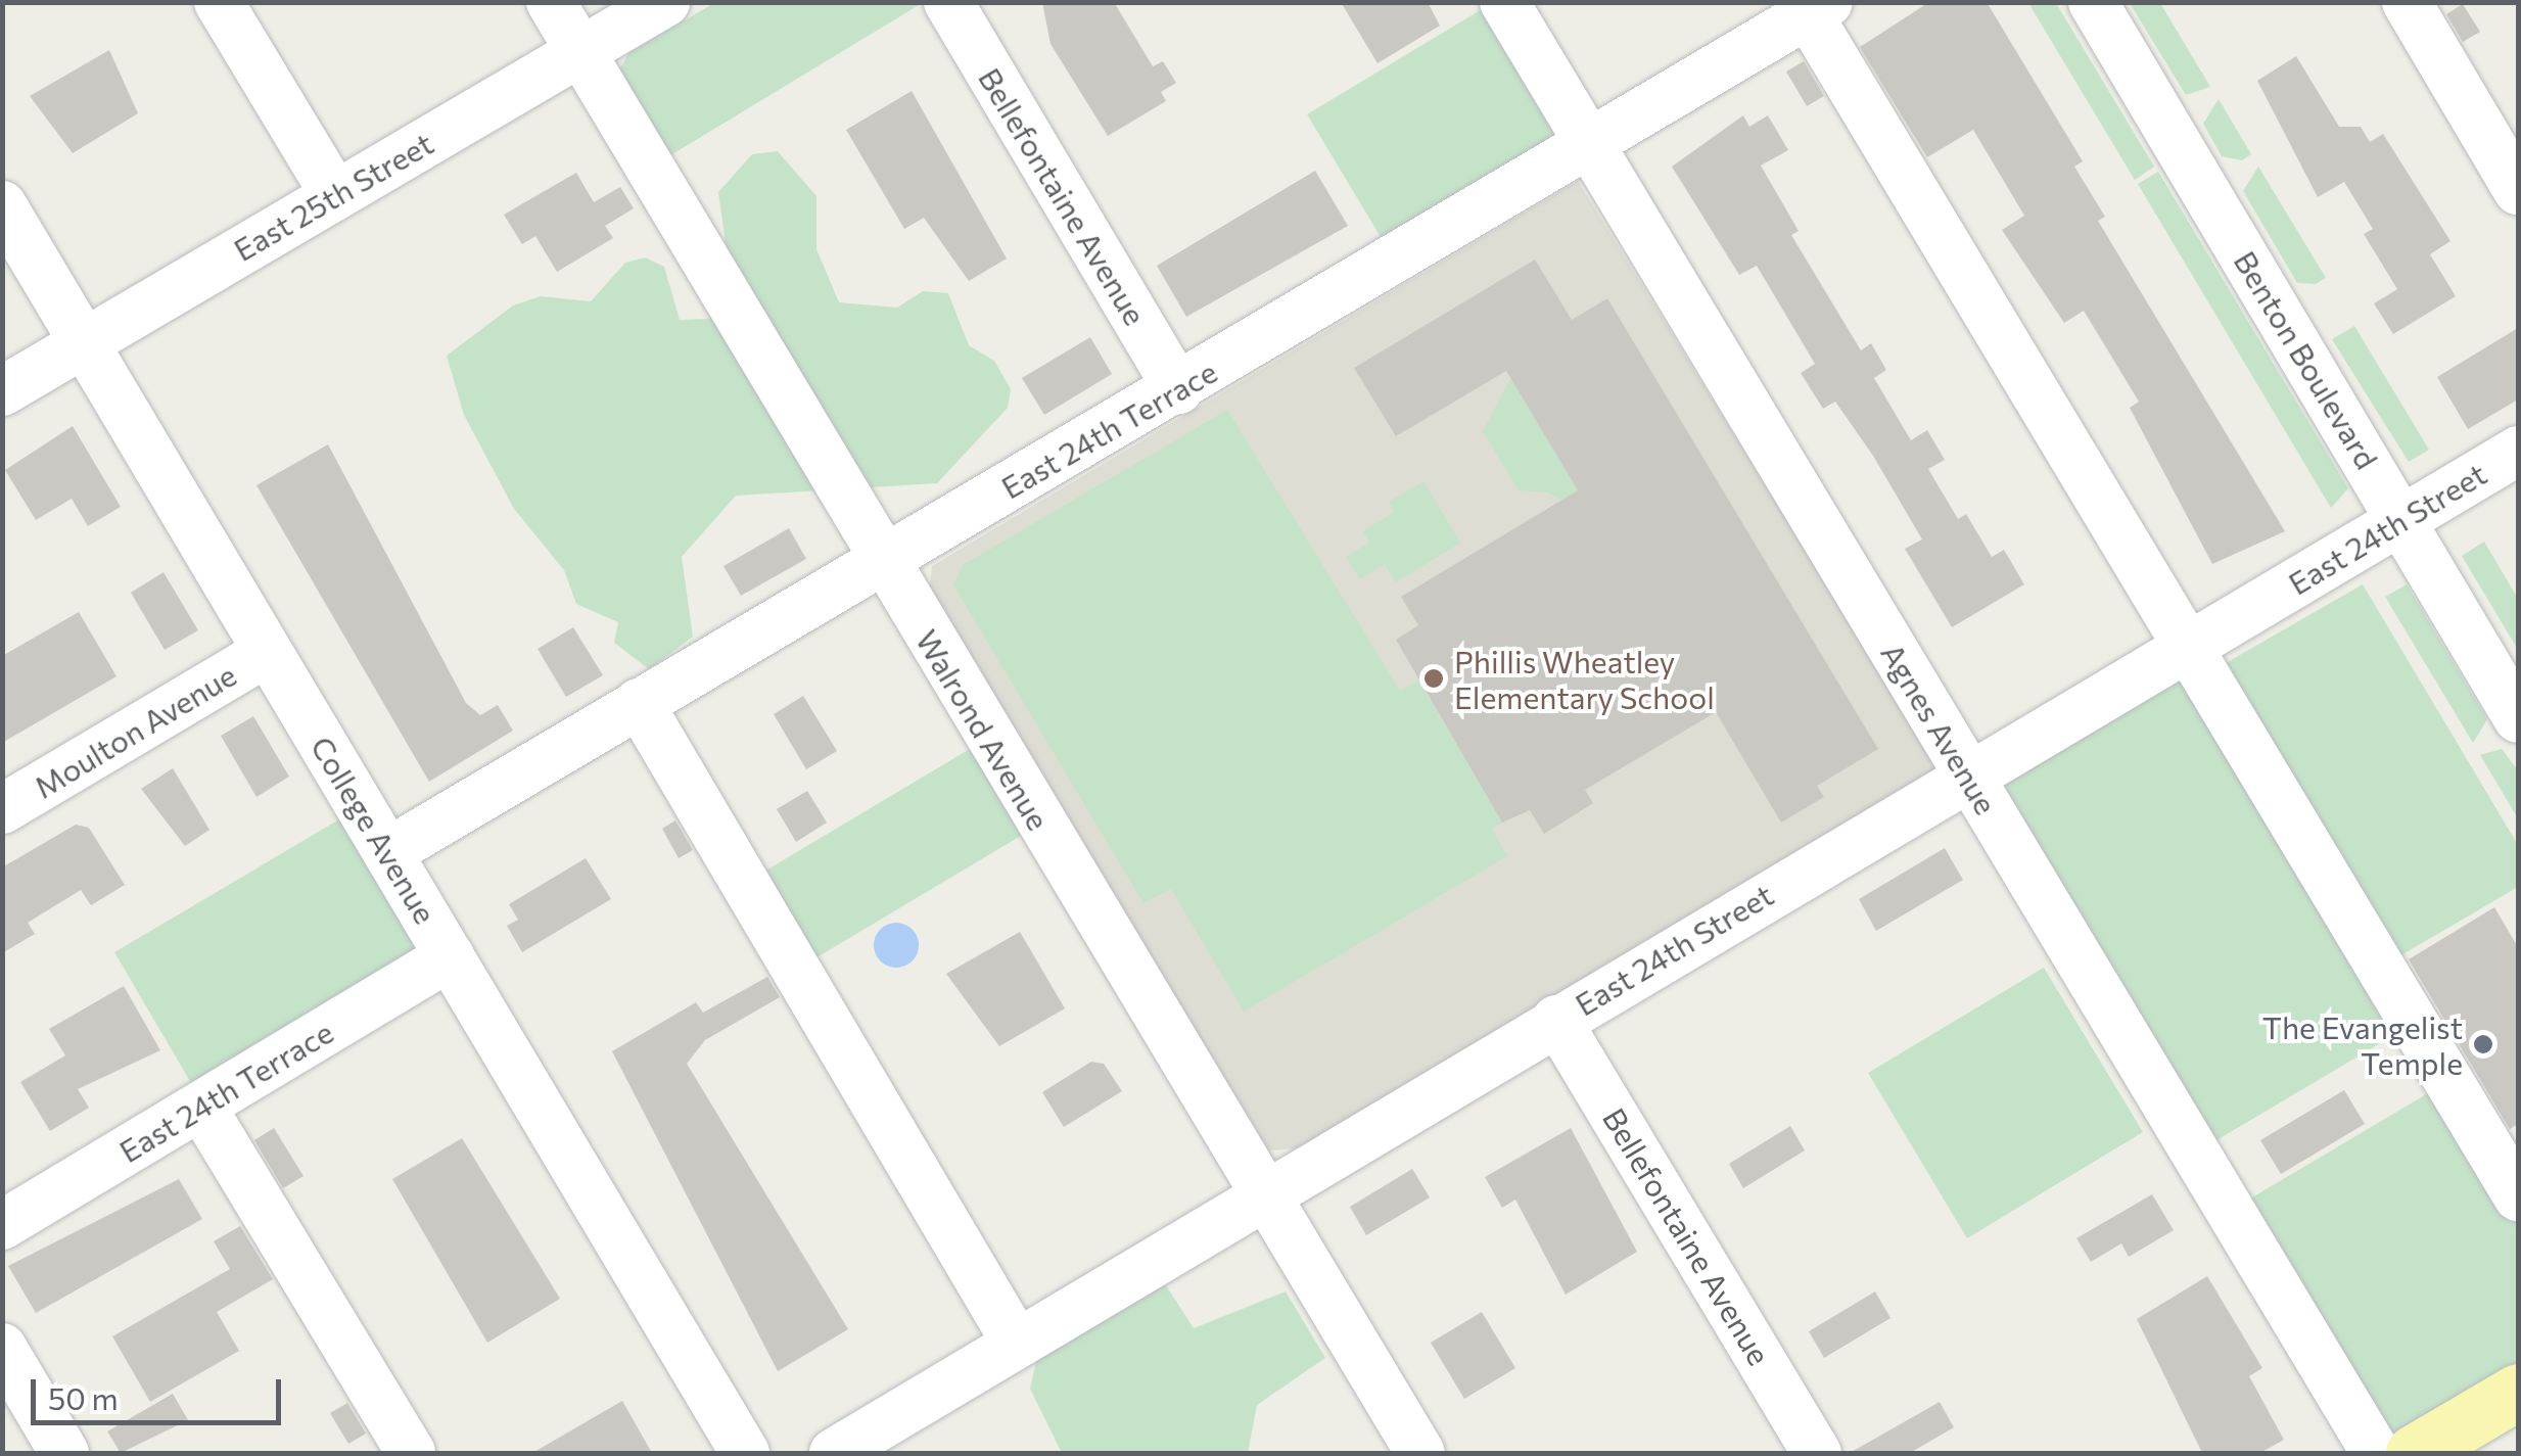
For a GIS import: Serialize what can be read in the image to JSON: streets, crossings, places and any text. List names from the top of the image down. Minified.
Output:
{"streets":{"street":["East 25th Street","Bellefontaine Avenue","Benton Boulevard","East 24th Terrace","East 24th Street","Agnes Avenue","Walrond Avenue","Moulton Avenue","College Avenue"]},"crossings":[["East 25th Street","Walrond Avenue"],["East 25th Street","College Avenue"],["Bellefontaine Avenue","East 24th Terrace"],["Bellefontaine Avenue","East 24th Street"],["Benton Boulevard","East 24th Street"],["East 24th Terrace","Agnes Avenue"],["East 24th Terrace","Walrond Avenue"],["East 24th Terrace","College Avenue"],["East 24th Street","Agnes Avenue"],["East 24th Street","Walrond Avenue"],["Moulton Avenue","College Avenue"]],"places":["Phillis Wheatley Elementary School","The Evangelist Temple"],"scale_bar":"50 m"}
